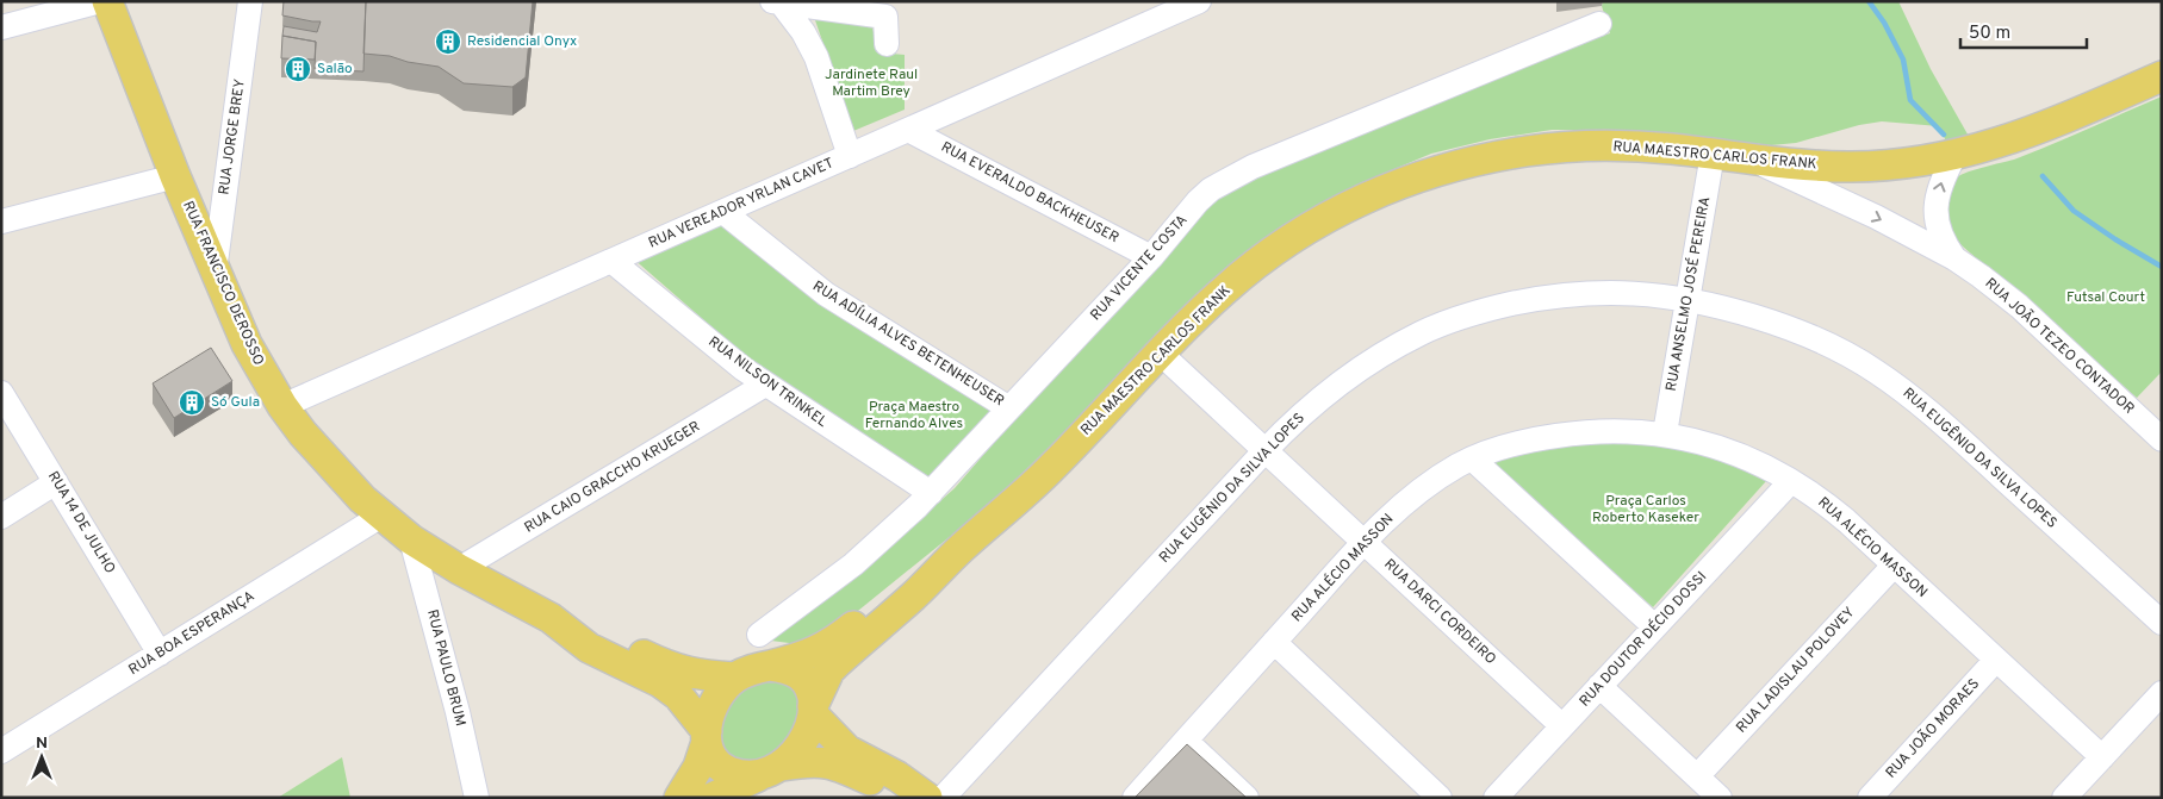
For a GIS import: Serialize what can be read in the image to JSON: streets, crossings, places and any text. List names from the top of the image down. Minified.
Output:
{"streets":{"main road":["RUA MAESTRO CARLOS FRANK","RUA FRANCISCO DEROSSO"],"street":["RUA JORGE BREY","RUA EVERALDO BACKHEUSER","RUA VEREADOR YRLAN CAVET","RUA VICENTE COSTA","RUA ANSELMO JOSÉ PEREIRA","RUA ADÍLIA ALVES BETENHEUSER","RUA JOÃO TEZEO CONTADOR","RUA NILSON TRINKEL","RUA EUGÊNIO DA SILVA LOPES","RUA CAIO GRACCHO KRUEGER","RUA 14 DE JULHO","RUA ALÉCIO MASSON","RUA DARCI CORDEIRO","RUA BOA ESPERANÇA","RUA DOUTOR DÉCIO DOSSI","RUA PAULO BRUM","RUA LADISLAU POLOVEY","RUA JOÃO MORAES"]},"crossings":[["RUA JORGE BREY","RUA FRANCISCO DEROSSO"],["RUA MAESTRO CARLOS FRANK","RUA FRANCISCO DEROSSO"],["RUA MAESTRO CARLOS FRANK","RUA ANSELMO JOSÉ PEREIRA"],["RUA MAESTRO CARLOS FRANK","RUA JOÃO TEZEO CONTADOR"],["RUA MAESTRO CARLOS FRANK","RUA DARCI CORDEIRO"],["RUA EVERALDO BACKHEUSER","RUA VEREADOR YRLAN CAVET"],["RUA EVERALDO BACKHEUSER","RUA VICENTE COSTA"],["RUA VEREADOR YRLAN CAVET","RUA FRANCISCO DEROSSO"],["RUA VEREADOR YRLAN CAVET","RUA ADÍLIA ALVES BETENHEUSER"],["RUA VEREADOR YRLAN CAVET","RUA NILSON TRINKEL"],["RUA VICENTE COSTA","RUA ADÍLIA ALVES BETENHEUSER"],["RUA VICENTE COSTA","RUA NILSON TRINKEL"],["RUA FRANCISCO DEROSSO","RUA CAIO GRACCHO KRUEGER"],["RUA FRANCISCO DEROSSO","RUA BOA ESPERANÇA"],["RUA FRANCISCO DEROSSO","RUA PAULO BRUM"],["RUA ANSELMO JOSÉ PEREIRA","RUA EUGÊNIO DA SILVA LOPES"],["RUA ANSELMO JOSÉ PEREIRA","RUA ALÉCIO MASSON"],["RUA NILSON TRINKEL","RUA CAIO GRACCHO KRUEGER"],["RUA EUGÊNIO DA SILVA LOPES","RUA DARCI CORDEIRO"],["RUA 14 DE JULHO","RUA BOA ESPERANÇA"],["RUA ALÉCIO MASSON","RUA DARCI CORDEIRO"],["RUA ALÉCIO MASSON","RUA DOUTOR DÉCIO DOSSI"],["RUA ALÉCIO MASSON","RUA LADISLAU POLOVEY"],["RUA ALÉCIO MASSON","RUA JOÃO MORAES"],["RUA DARCI CORDEIRO","RUA DOUTOR DÉCIO DOSSI"]],"parks":["Jardinete Raul Martim Brey","Futsal Court","Praça Maestro Fernando Alves","Praça Carlos Roberto Kaseker"],"places":{"building":["Residencial Onyx","Salão","Só Gula"]},"scale_bar":"50 m","north":"top"}
